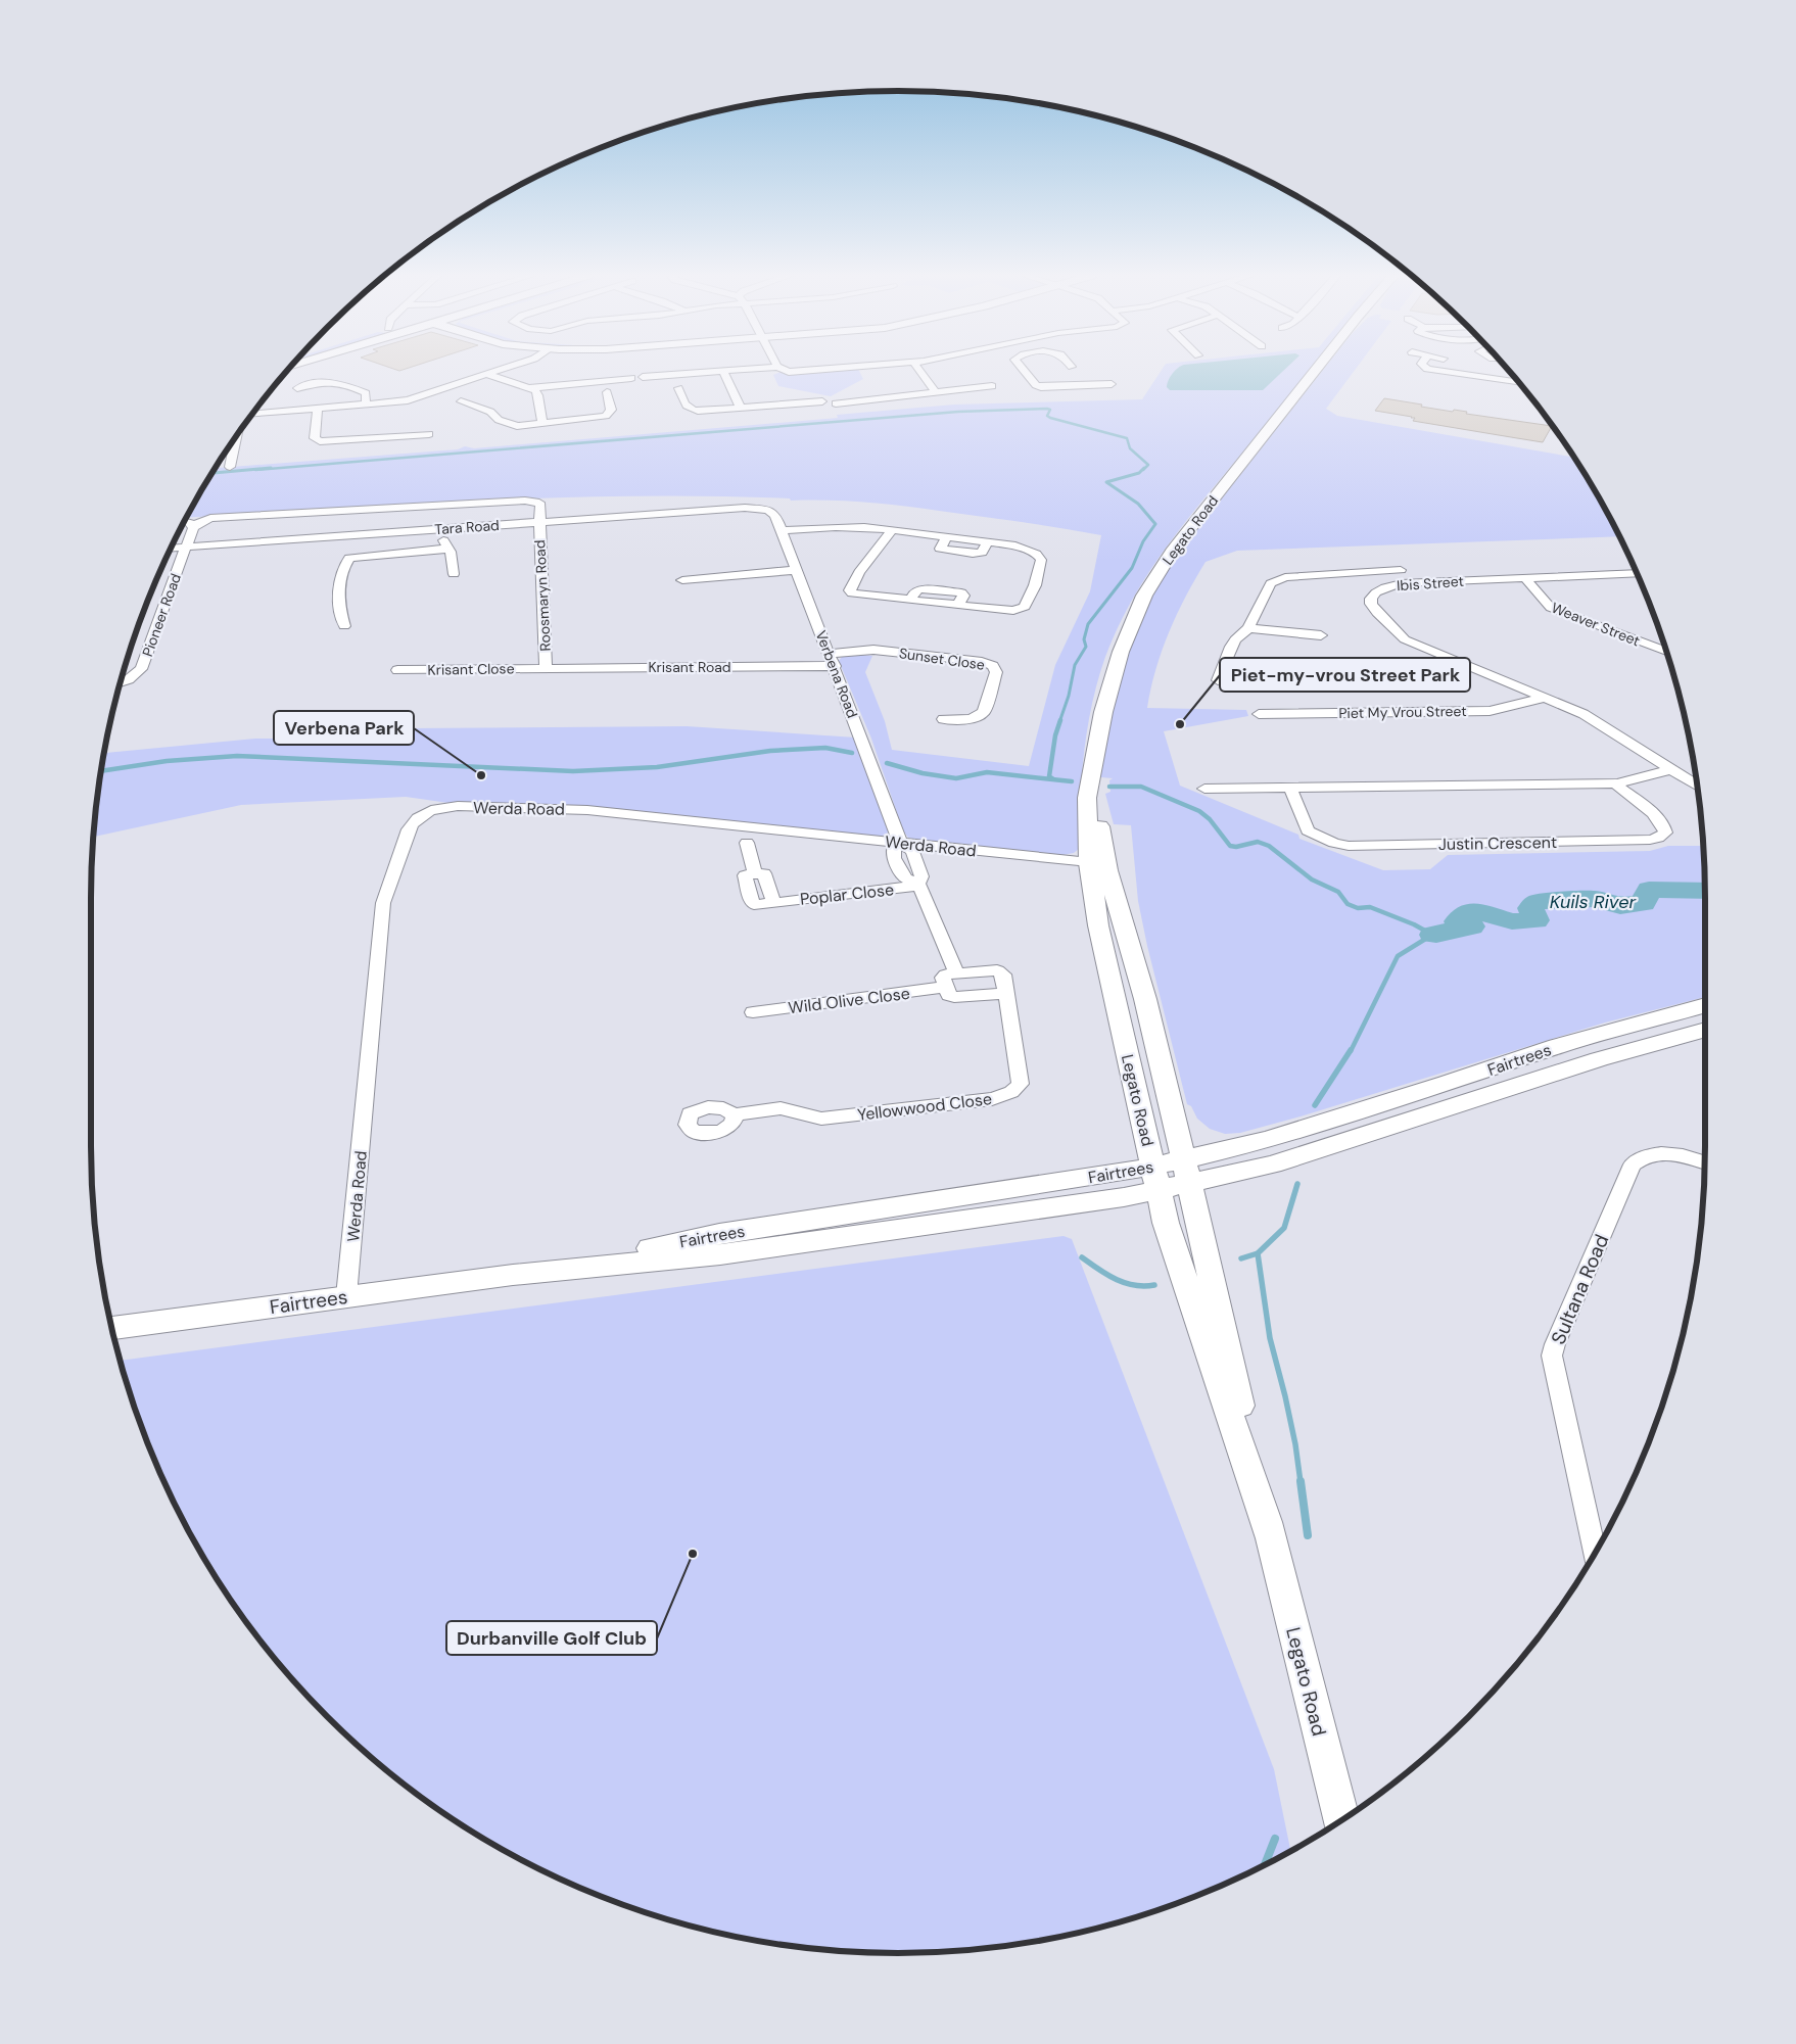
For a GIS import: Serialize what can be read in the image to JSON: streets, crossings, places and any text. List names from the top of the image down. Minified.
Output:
{"streets":{"street":["Tara Road","Legato Road","Ibis Street","Roosmaryn Road","Pioneer Road","Weaver Street","Sunset Close","Krisant Road","Krisant Close","Verbena Road","Piet My Vrou Street","Werda Road","Justin Crescent","Poplar Close","Wild Olive Close","Fairtrees","Yellowwood Close","Sultana Road"]},"crossings":[["Tara Road","Roosmaryn Road"],["Tara Road","Pioneer Road"],["Tara Road","Verbena Road"],["Legato Road","Werda Road"],["Legato Road","Fairtrees"],["Ibis Street","Weaver Street"],["Ibis Street","Piet My Vrou Street"],["Roosmaryn Road","Pioneer Road"],["Roosmaryn Road","Krisant Road"],["Roosmaryn Road","Krisant Close"],["Sunset Close","Verbena Road"],["Krisant Road","Krisant Close"],["Krisant Road","Verbena Road"],["Verbena Road","Werda Road"],["Werda Road","Fairtrees"]],"water":["Kuils River"],"places":["Piet-my-vrou Street Park","Verbena Park","Durbanville Golf Club"]}
